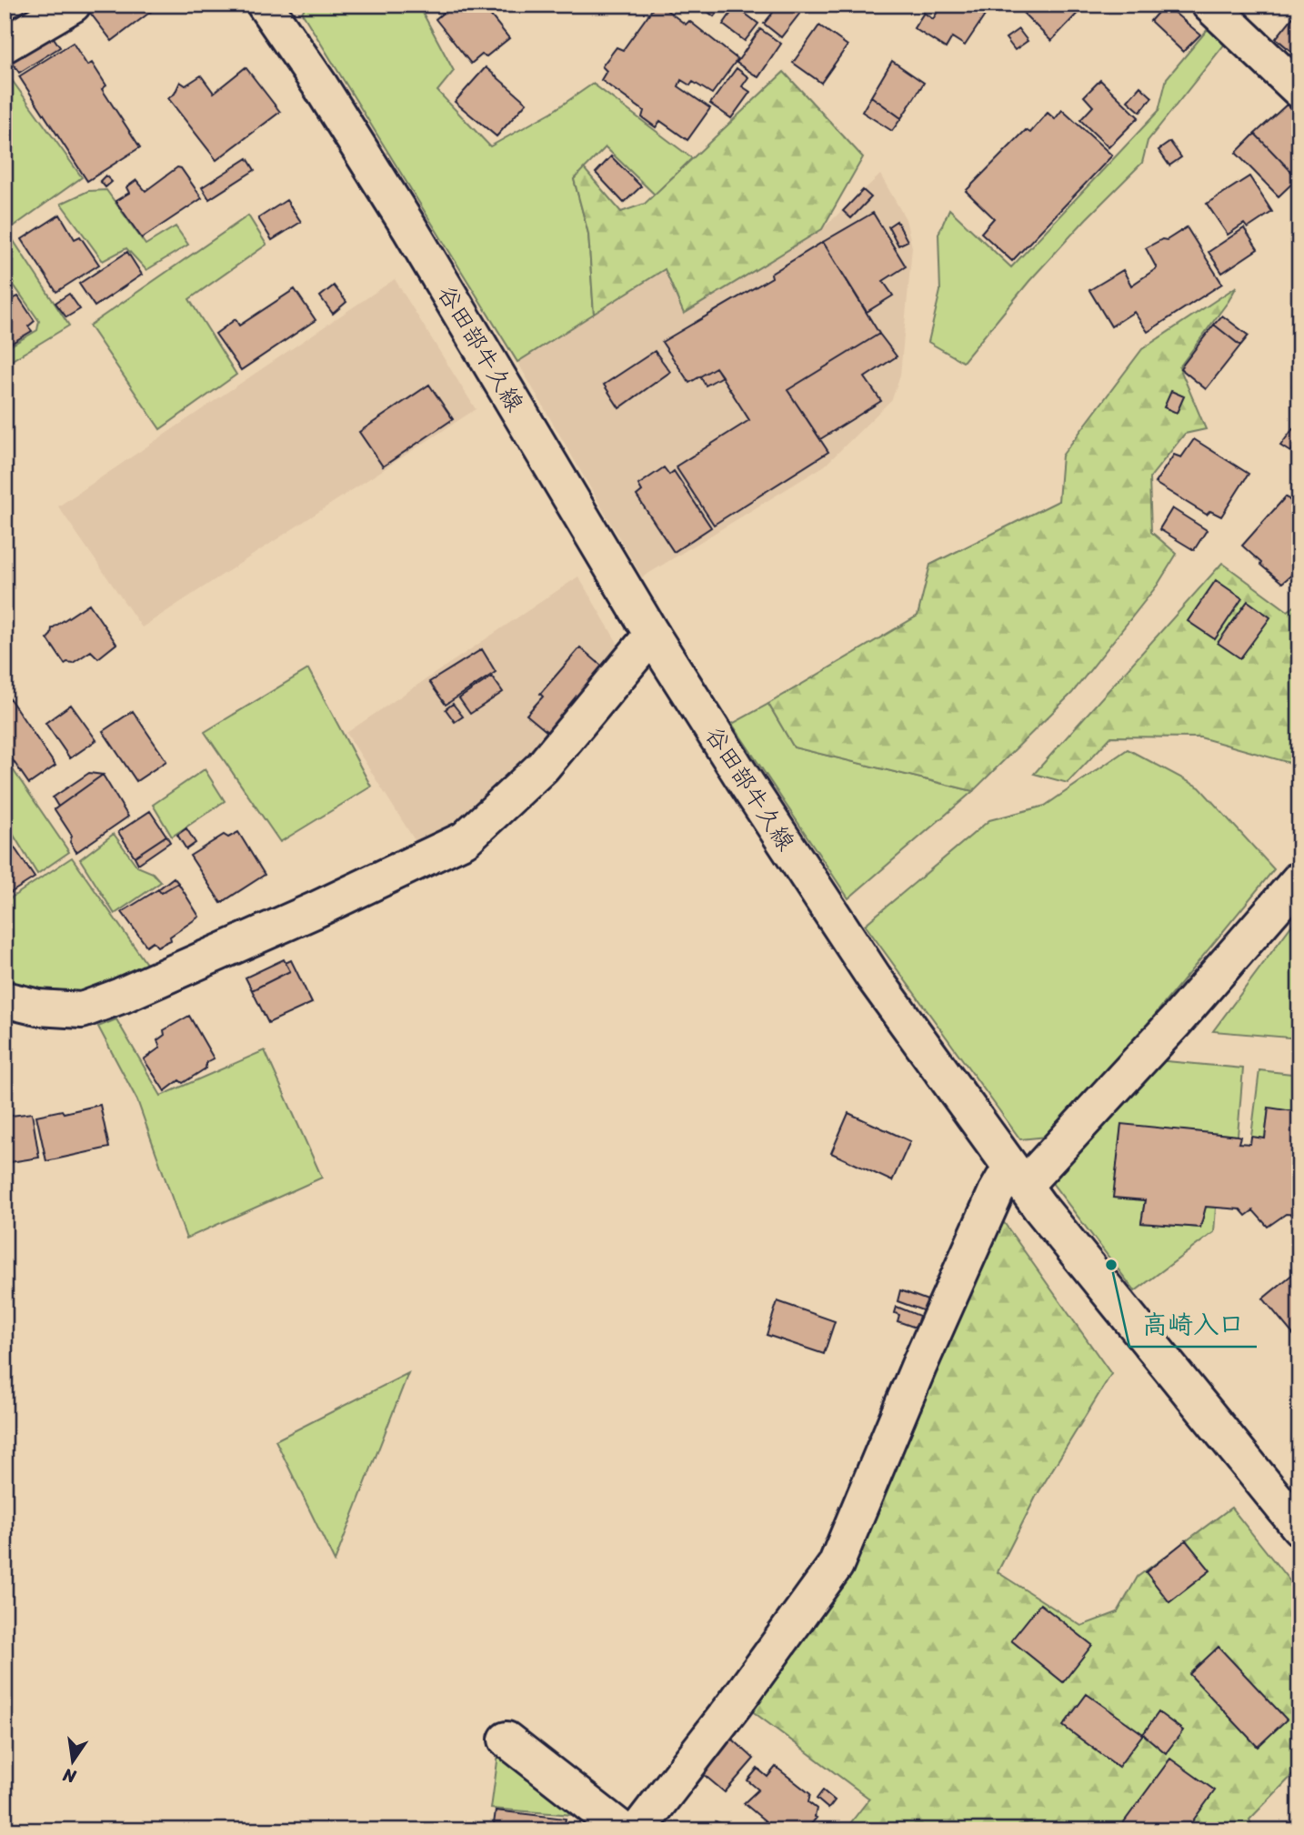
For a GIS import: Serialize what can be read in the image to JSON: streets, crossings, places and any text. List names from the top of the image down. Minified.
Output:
{"streets":{"street":["谷田部牛久線"]},"places":["高崎入口"],"north":"bottom"}
